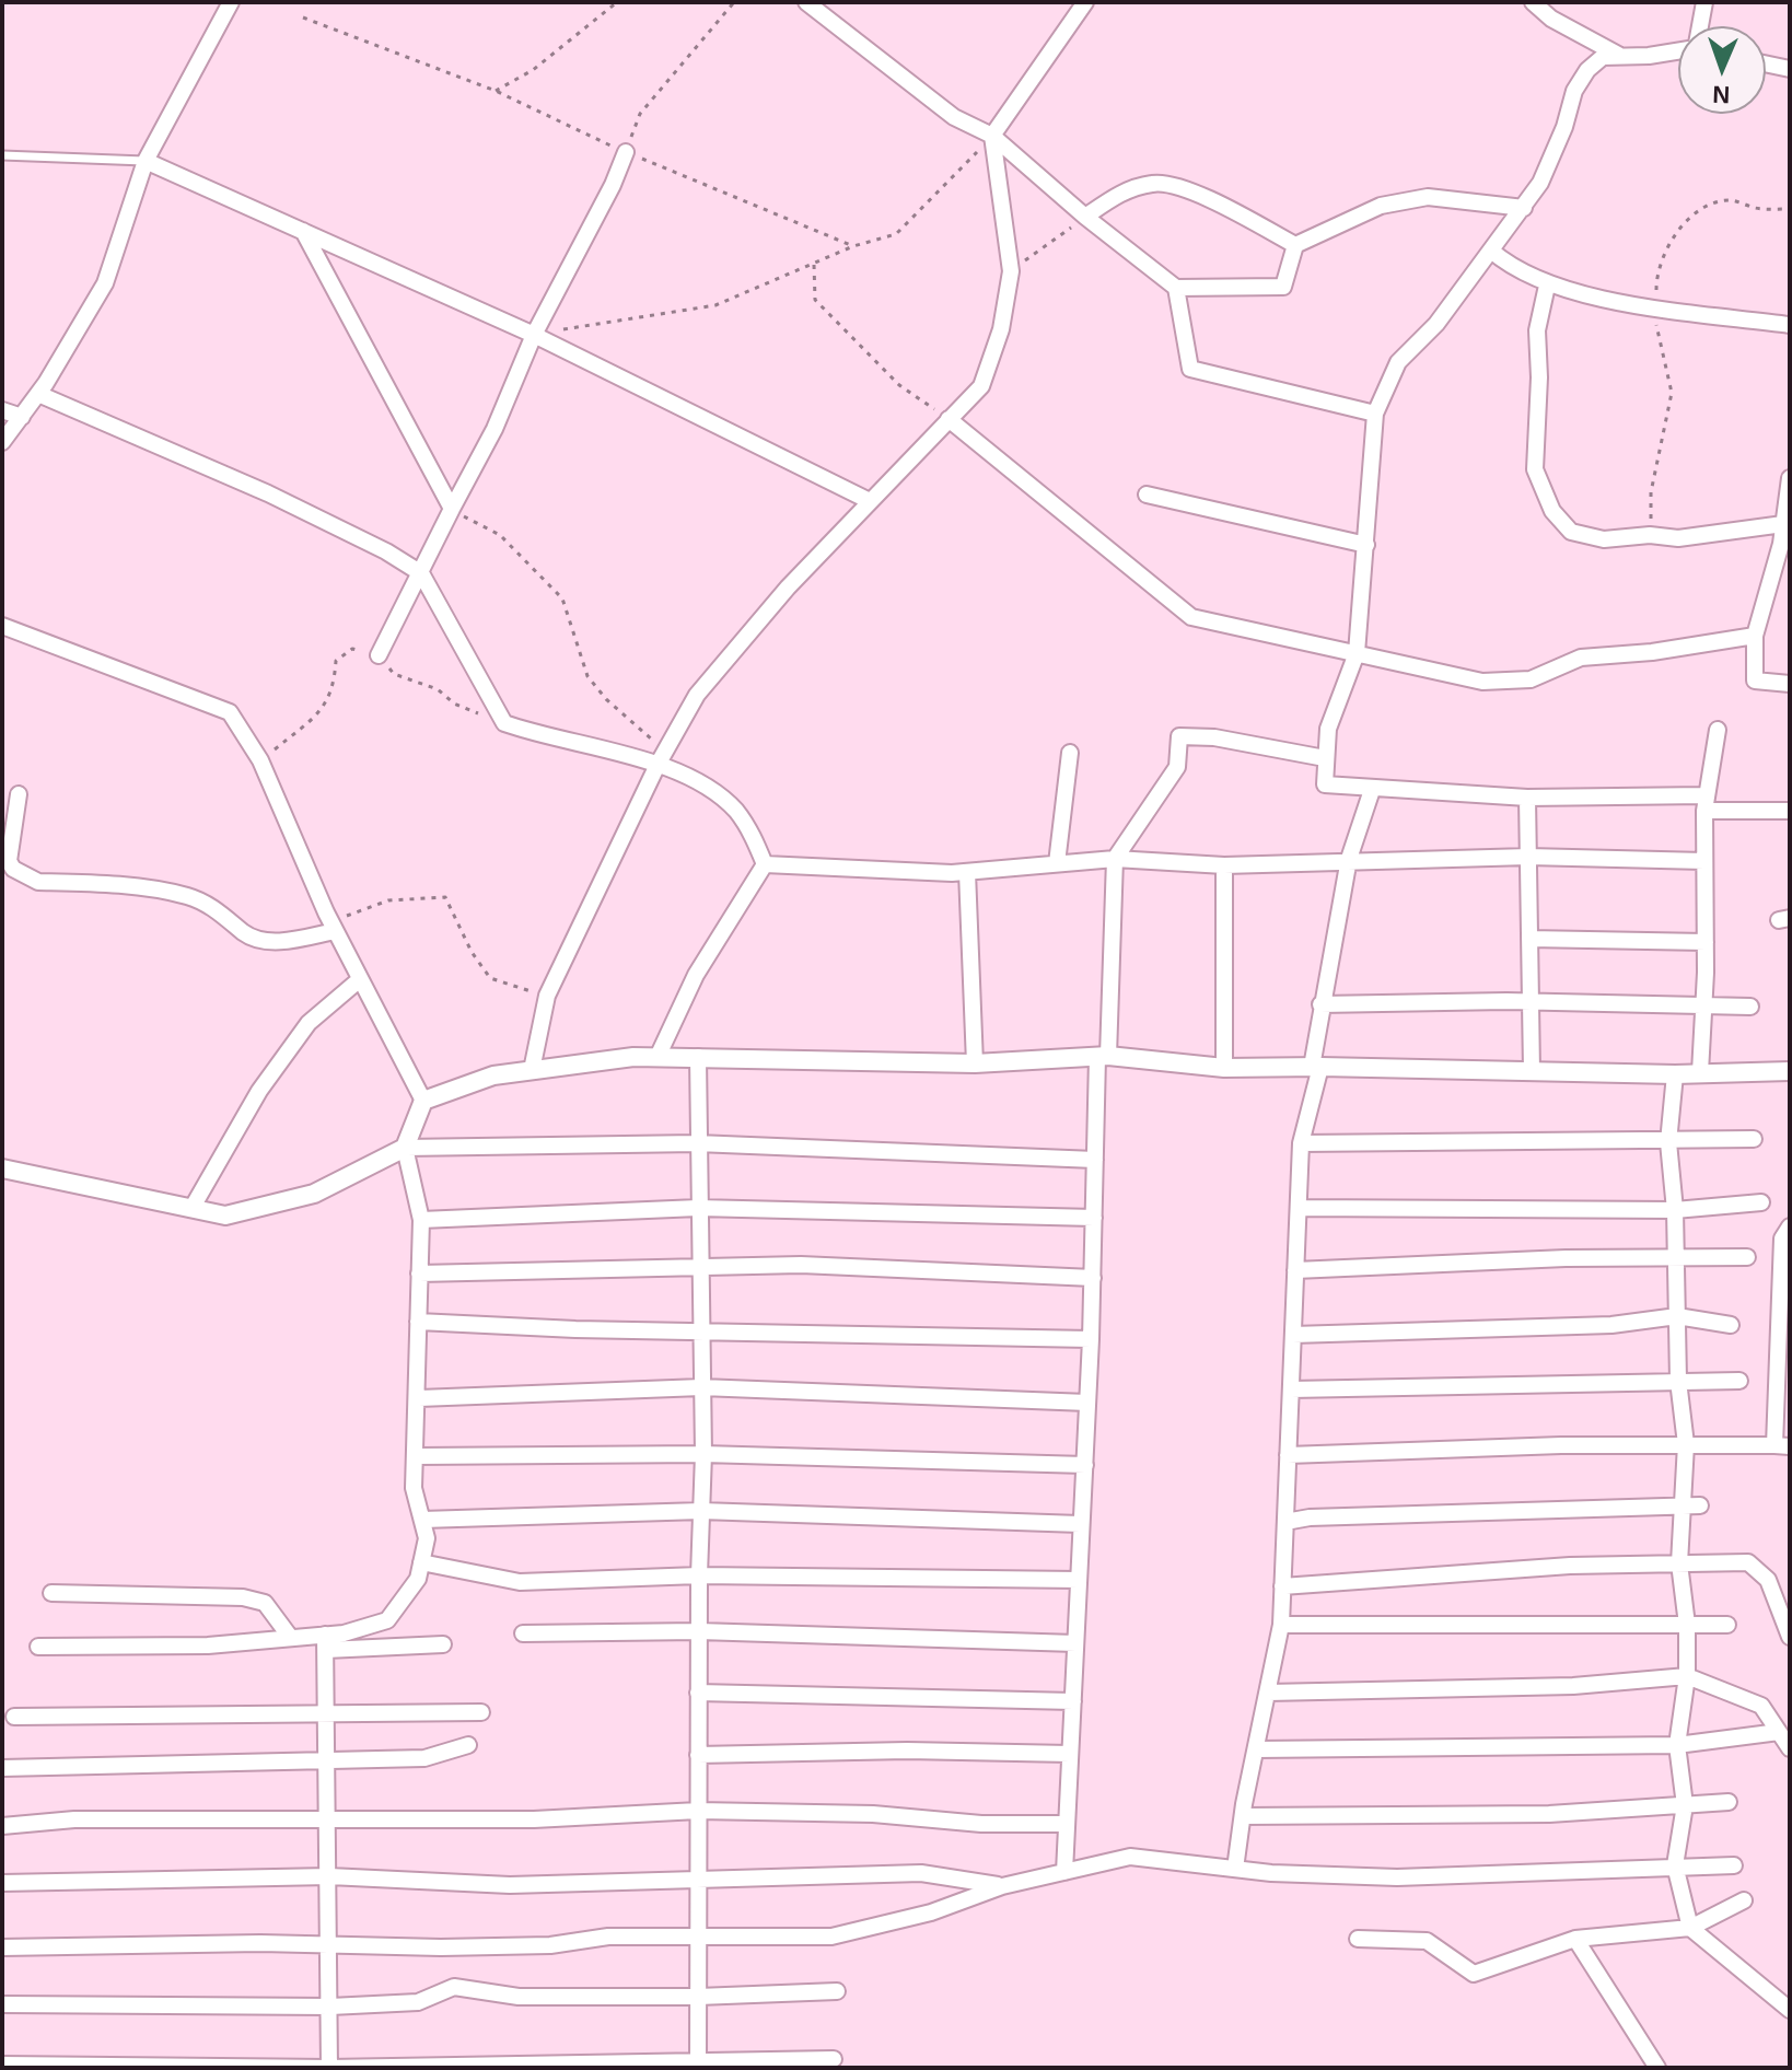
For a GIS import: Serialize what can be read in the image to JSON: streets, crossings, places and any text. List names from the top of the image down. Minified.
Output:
{"north":"bottom"}
